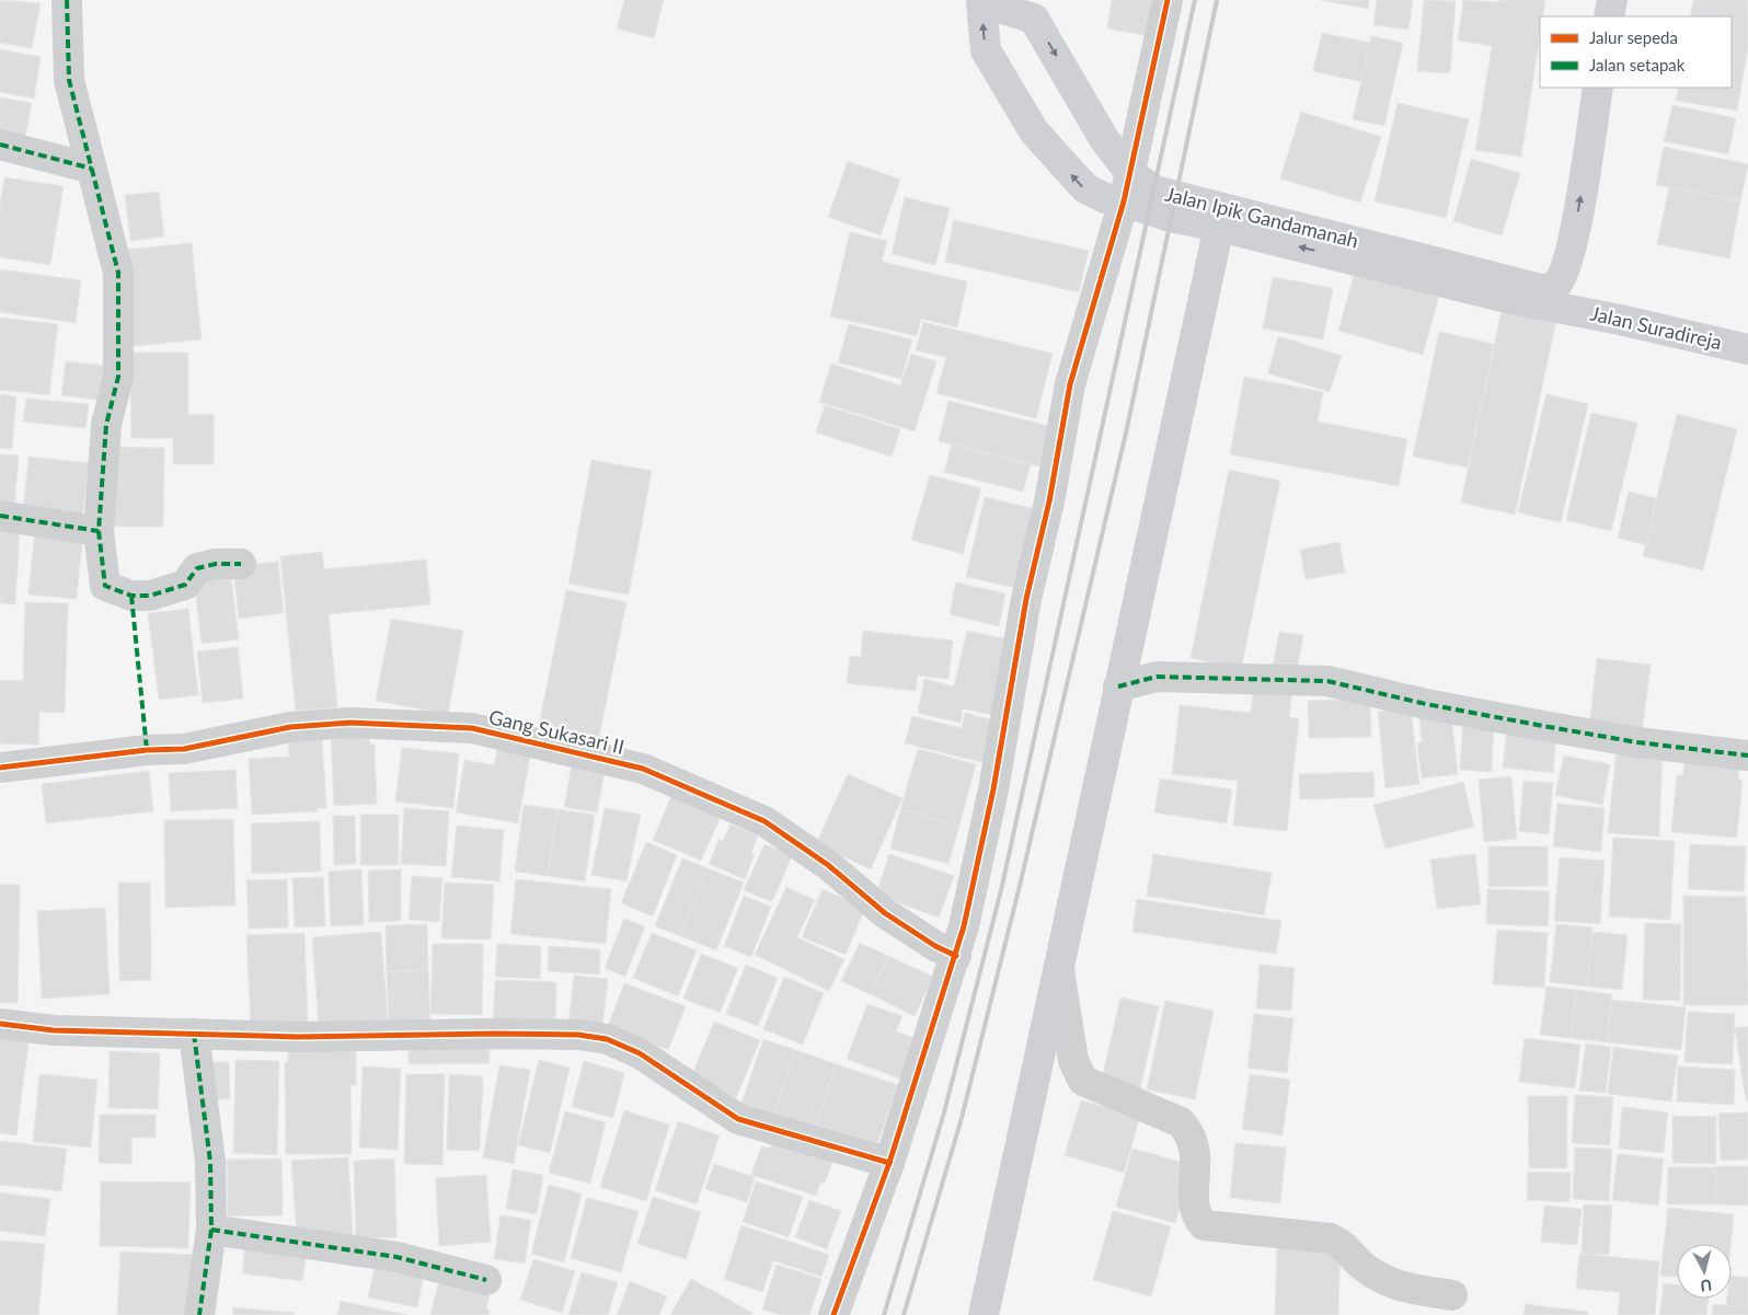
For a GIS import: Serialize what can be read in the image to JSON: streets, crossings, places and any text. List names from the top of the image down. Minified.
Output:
{"streets":{"main road":["Jalan Ipik Gandamanah","Jalan Suradireja"],"street":["Gang Sukasari II"]},"crossings":[["Jalan Ipik Gandamanah","Jalan Suradireja"]],"legend":["Jalur sepeda","Jalan setapak"],"north":"bottom"}
